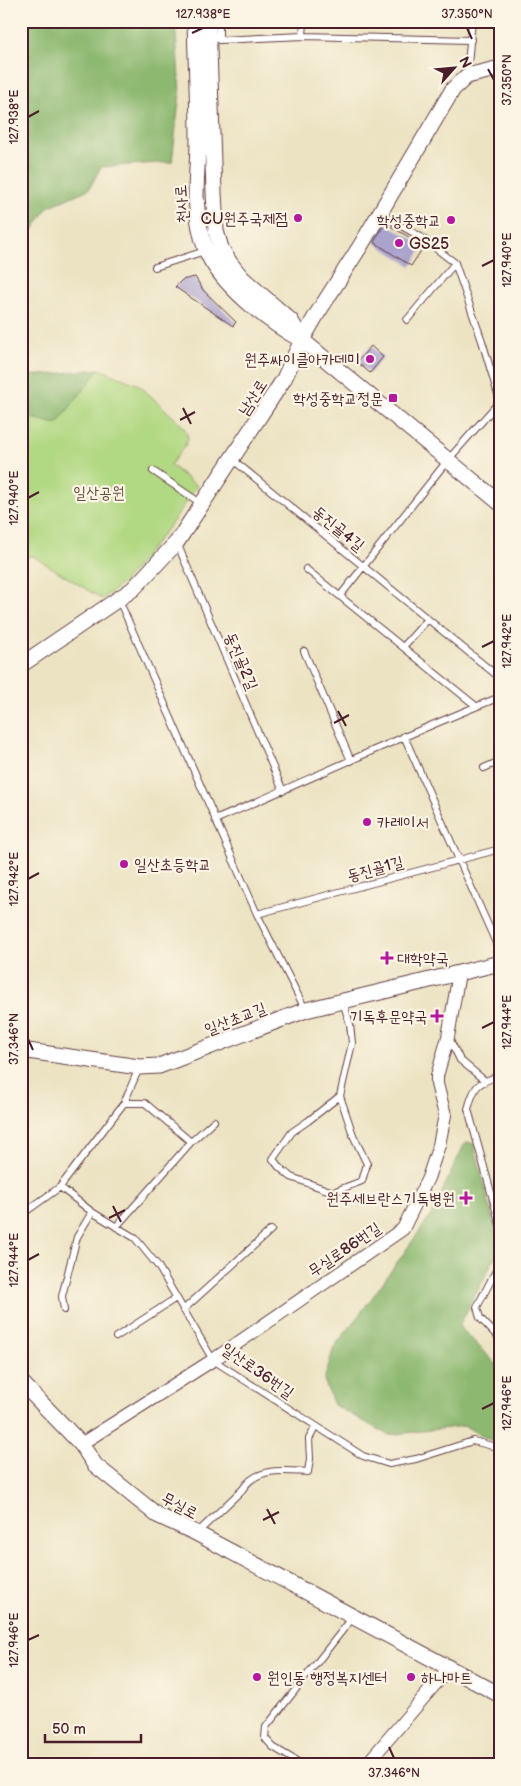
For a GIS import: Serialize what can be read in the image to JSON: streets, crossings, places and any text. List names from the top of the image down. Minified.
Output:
{"streets":{"street":["천사로","남산로","일산초교길","무실로86번길","무실로"],"lane":["동진골4길","동진골2길","동진골1길","일산로36번길"]},"crossings":[["천사로","남산로"],["남산로","동진골4길"],["남산로","동진골2길"],["일산초교길","무실로86번길"],["무실로86번길","일산로36번길"],["무실로86번길","무실로"]],"parks":["일산공원"],"places":{"other":["CU원주국제점","학성중학교","GS25","원주싸이클아카데미","카레이서","일산초등학교","원인동 행정복지센터","하나마트"],"transit":["학성중학교정문"],"health":["대학약국","기독후문약국","원주세브란스기독병원"]},"scale_bar":"50 m","north":"top right","coordinates":["127.938°E","37.350°N","127.940°E","127.942°E","127.944°E","37.346°N","127.946°E"]}
